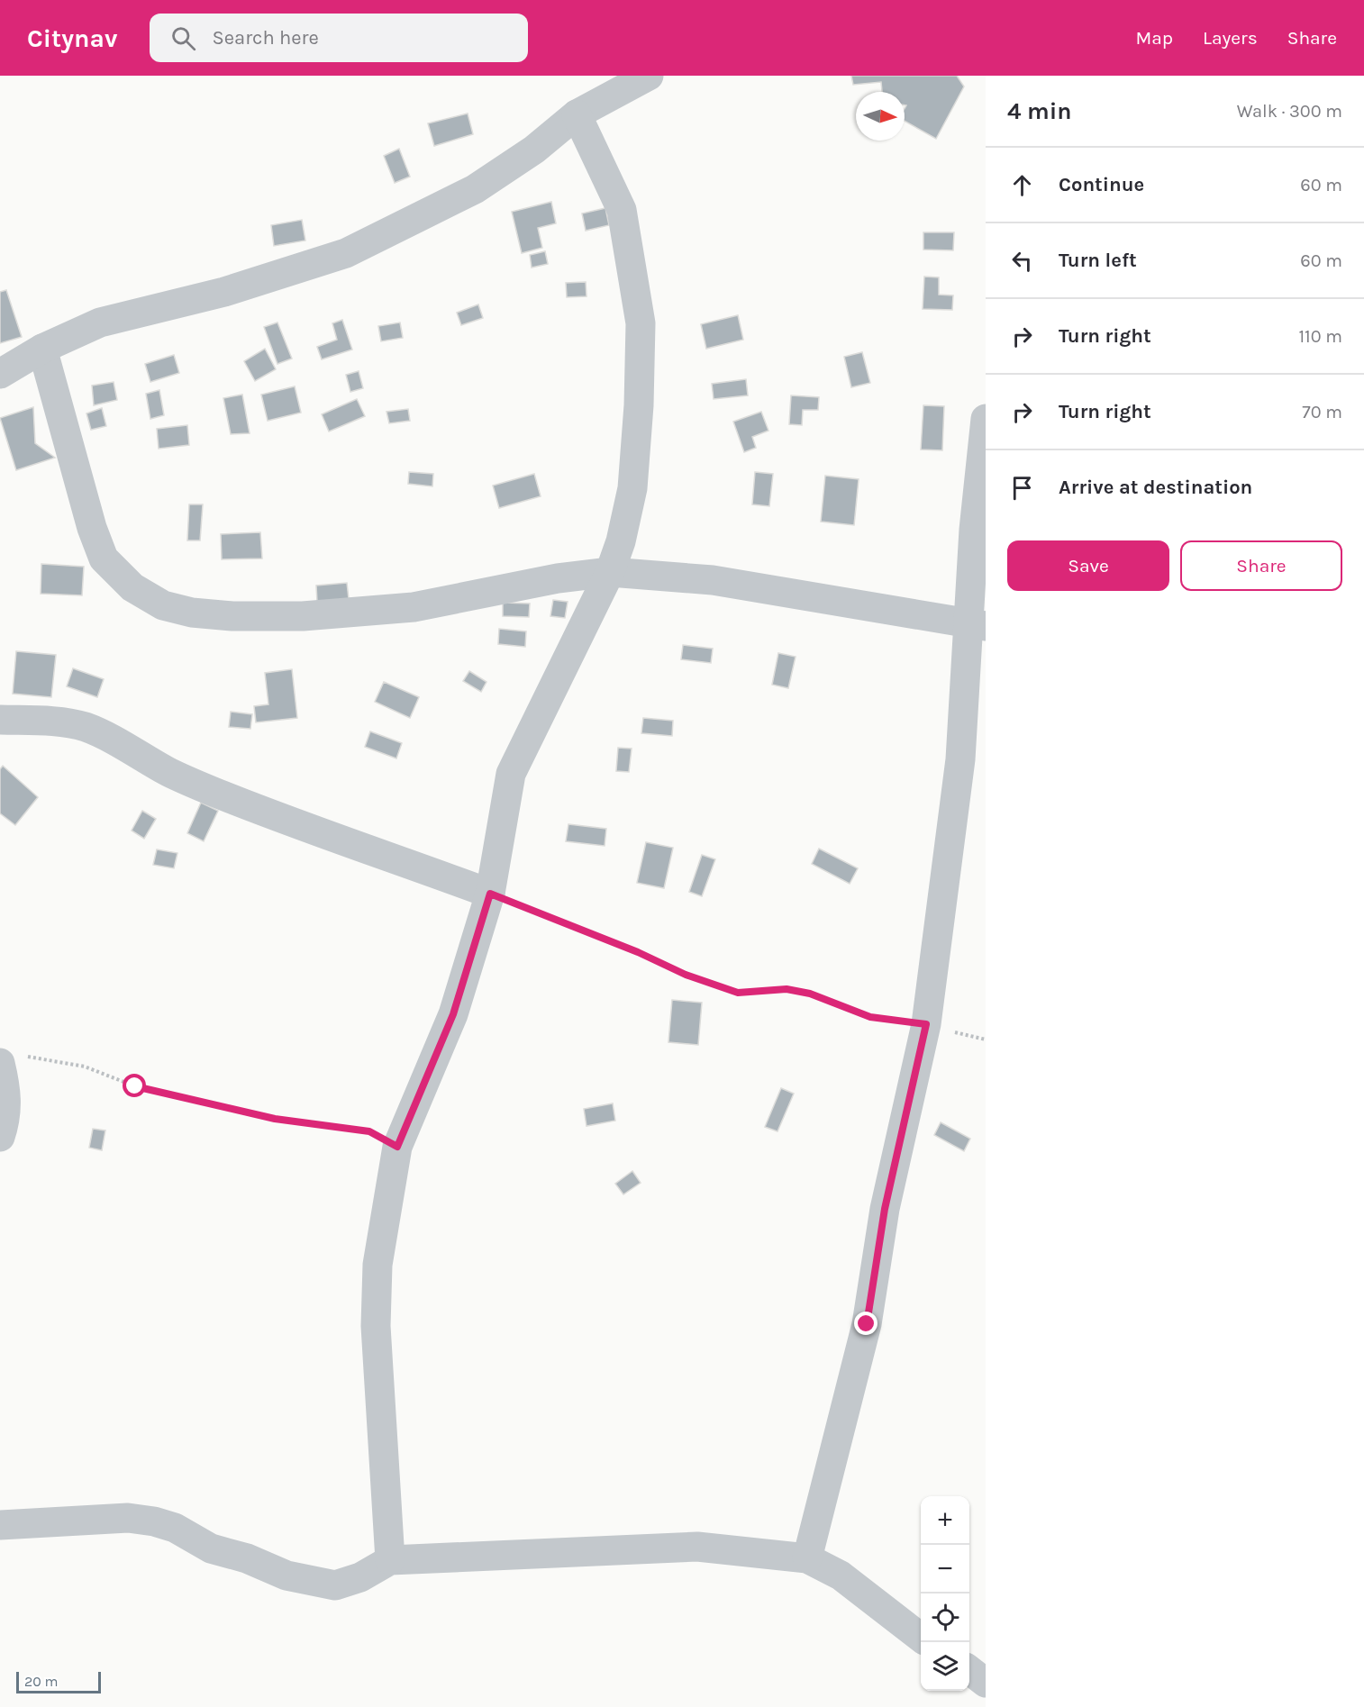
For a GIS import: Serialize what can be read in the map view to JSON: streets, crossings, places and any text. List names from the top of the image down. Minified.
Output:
{"scale_bar":"20 m","north":"right","page":{"header":"Citynav","search":"Search here","nav":["Map","Layers","Share"],"heading":["4 min","Walk · 300 m"],"list":[["Continue","60 m"],["Turn left","60 m"],["Turn right","110 m"],["Turn right","70 m"],"Arrive at destination"],"buttons":["Save","Share"],"map_buttons":["+","−"],"scale":"20 m"}}
